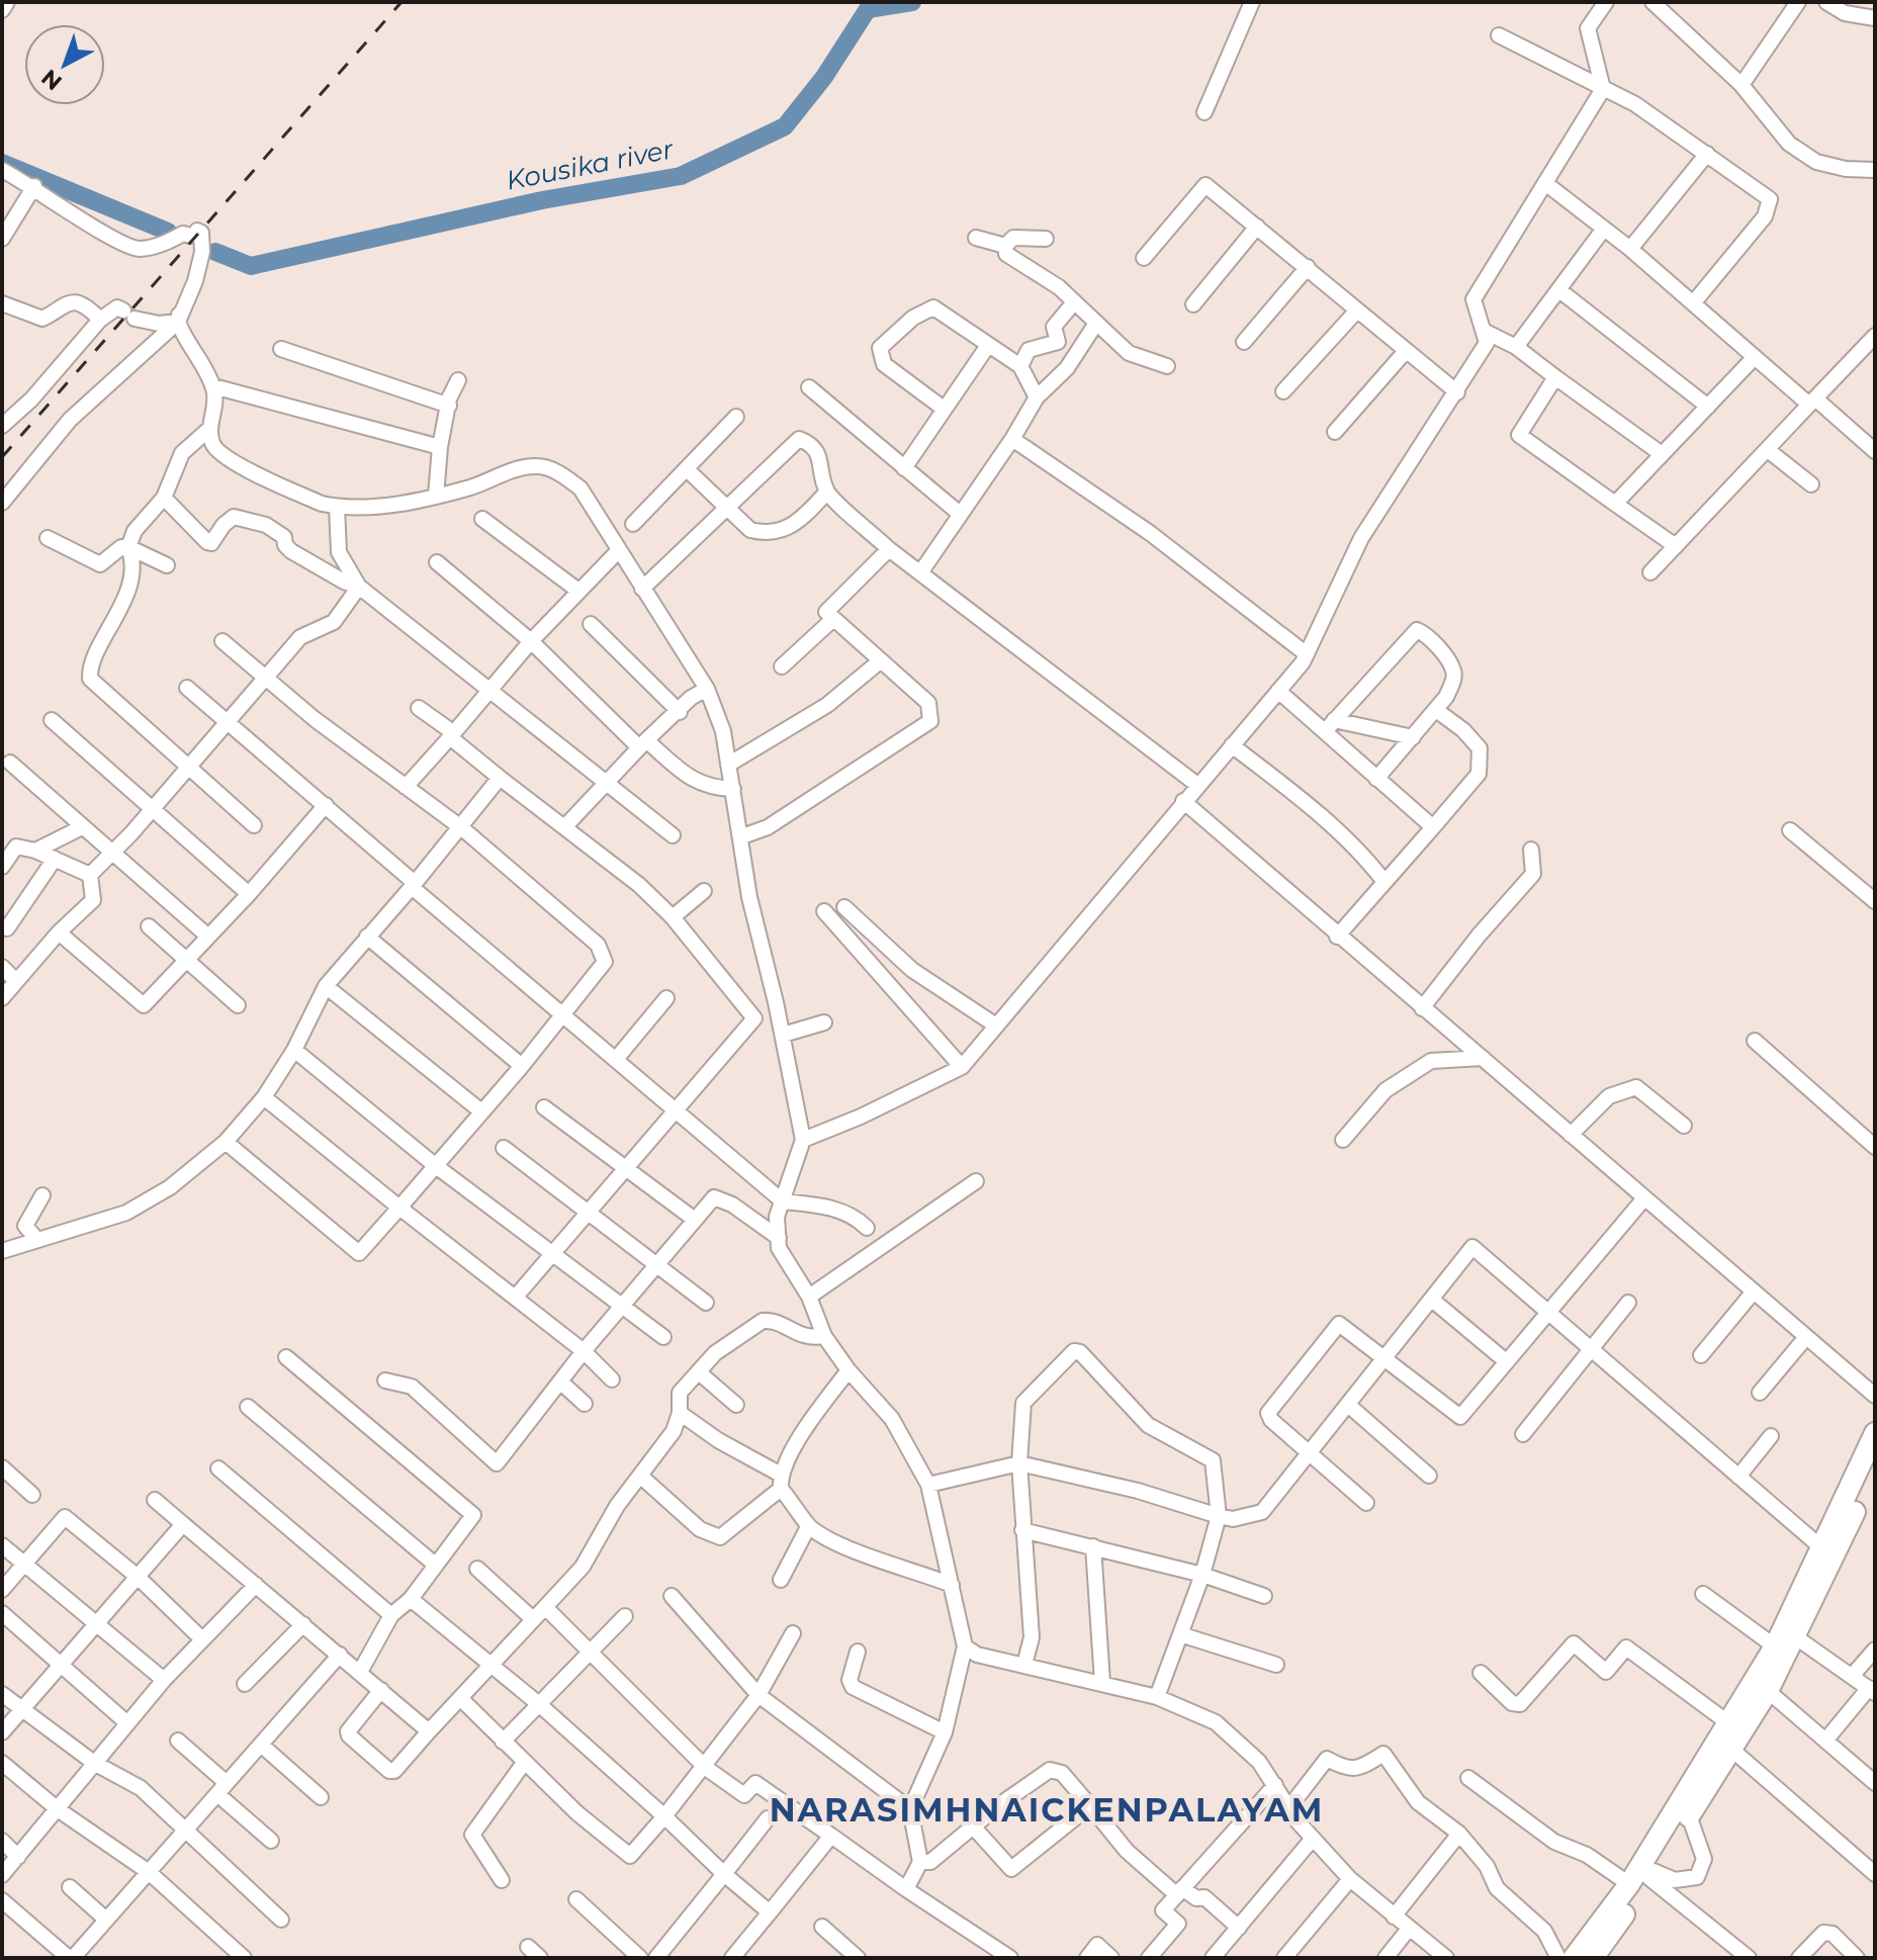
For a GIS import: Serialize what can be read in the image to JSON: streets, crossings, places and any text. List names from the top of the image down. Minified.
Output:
{"districts":["NARASIMHNAICKENPALAYAM"],"water":["Kousika river"],"north":"bottom left"}
